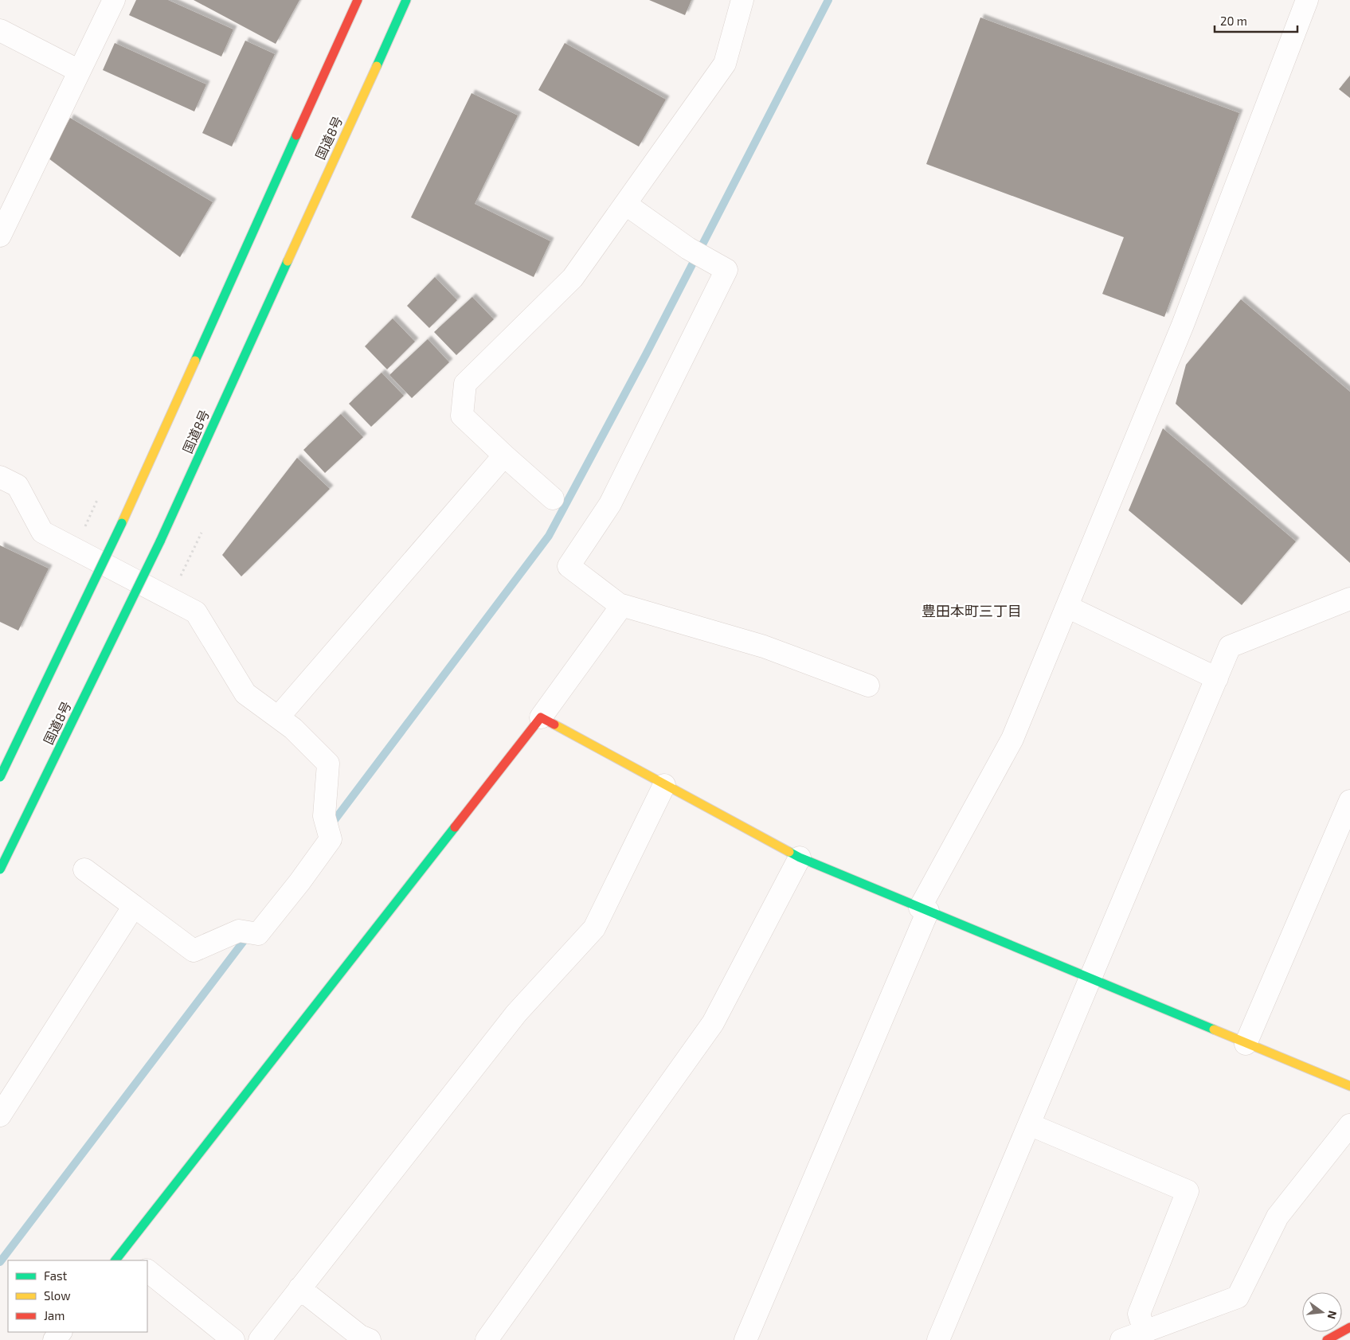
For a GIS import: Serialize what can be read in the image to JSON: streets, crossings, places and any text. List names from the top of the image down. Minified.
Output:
{"streets":{"main road":["国道8号"]},"districts":["豊田本町三丁目"],"legend":["Fast","Slow","Jam"],"scale_bar":"20 m","north":"right"}
